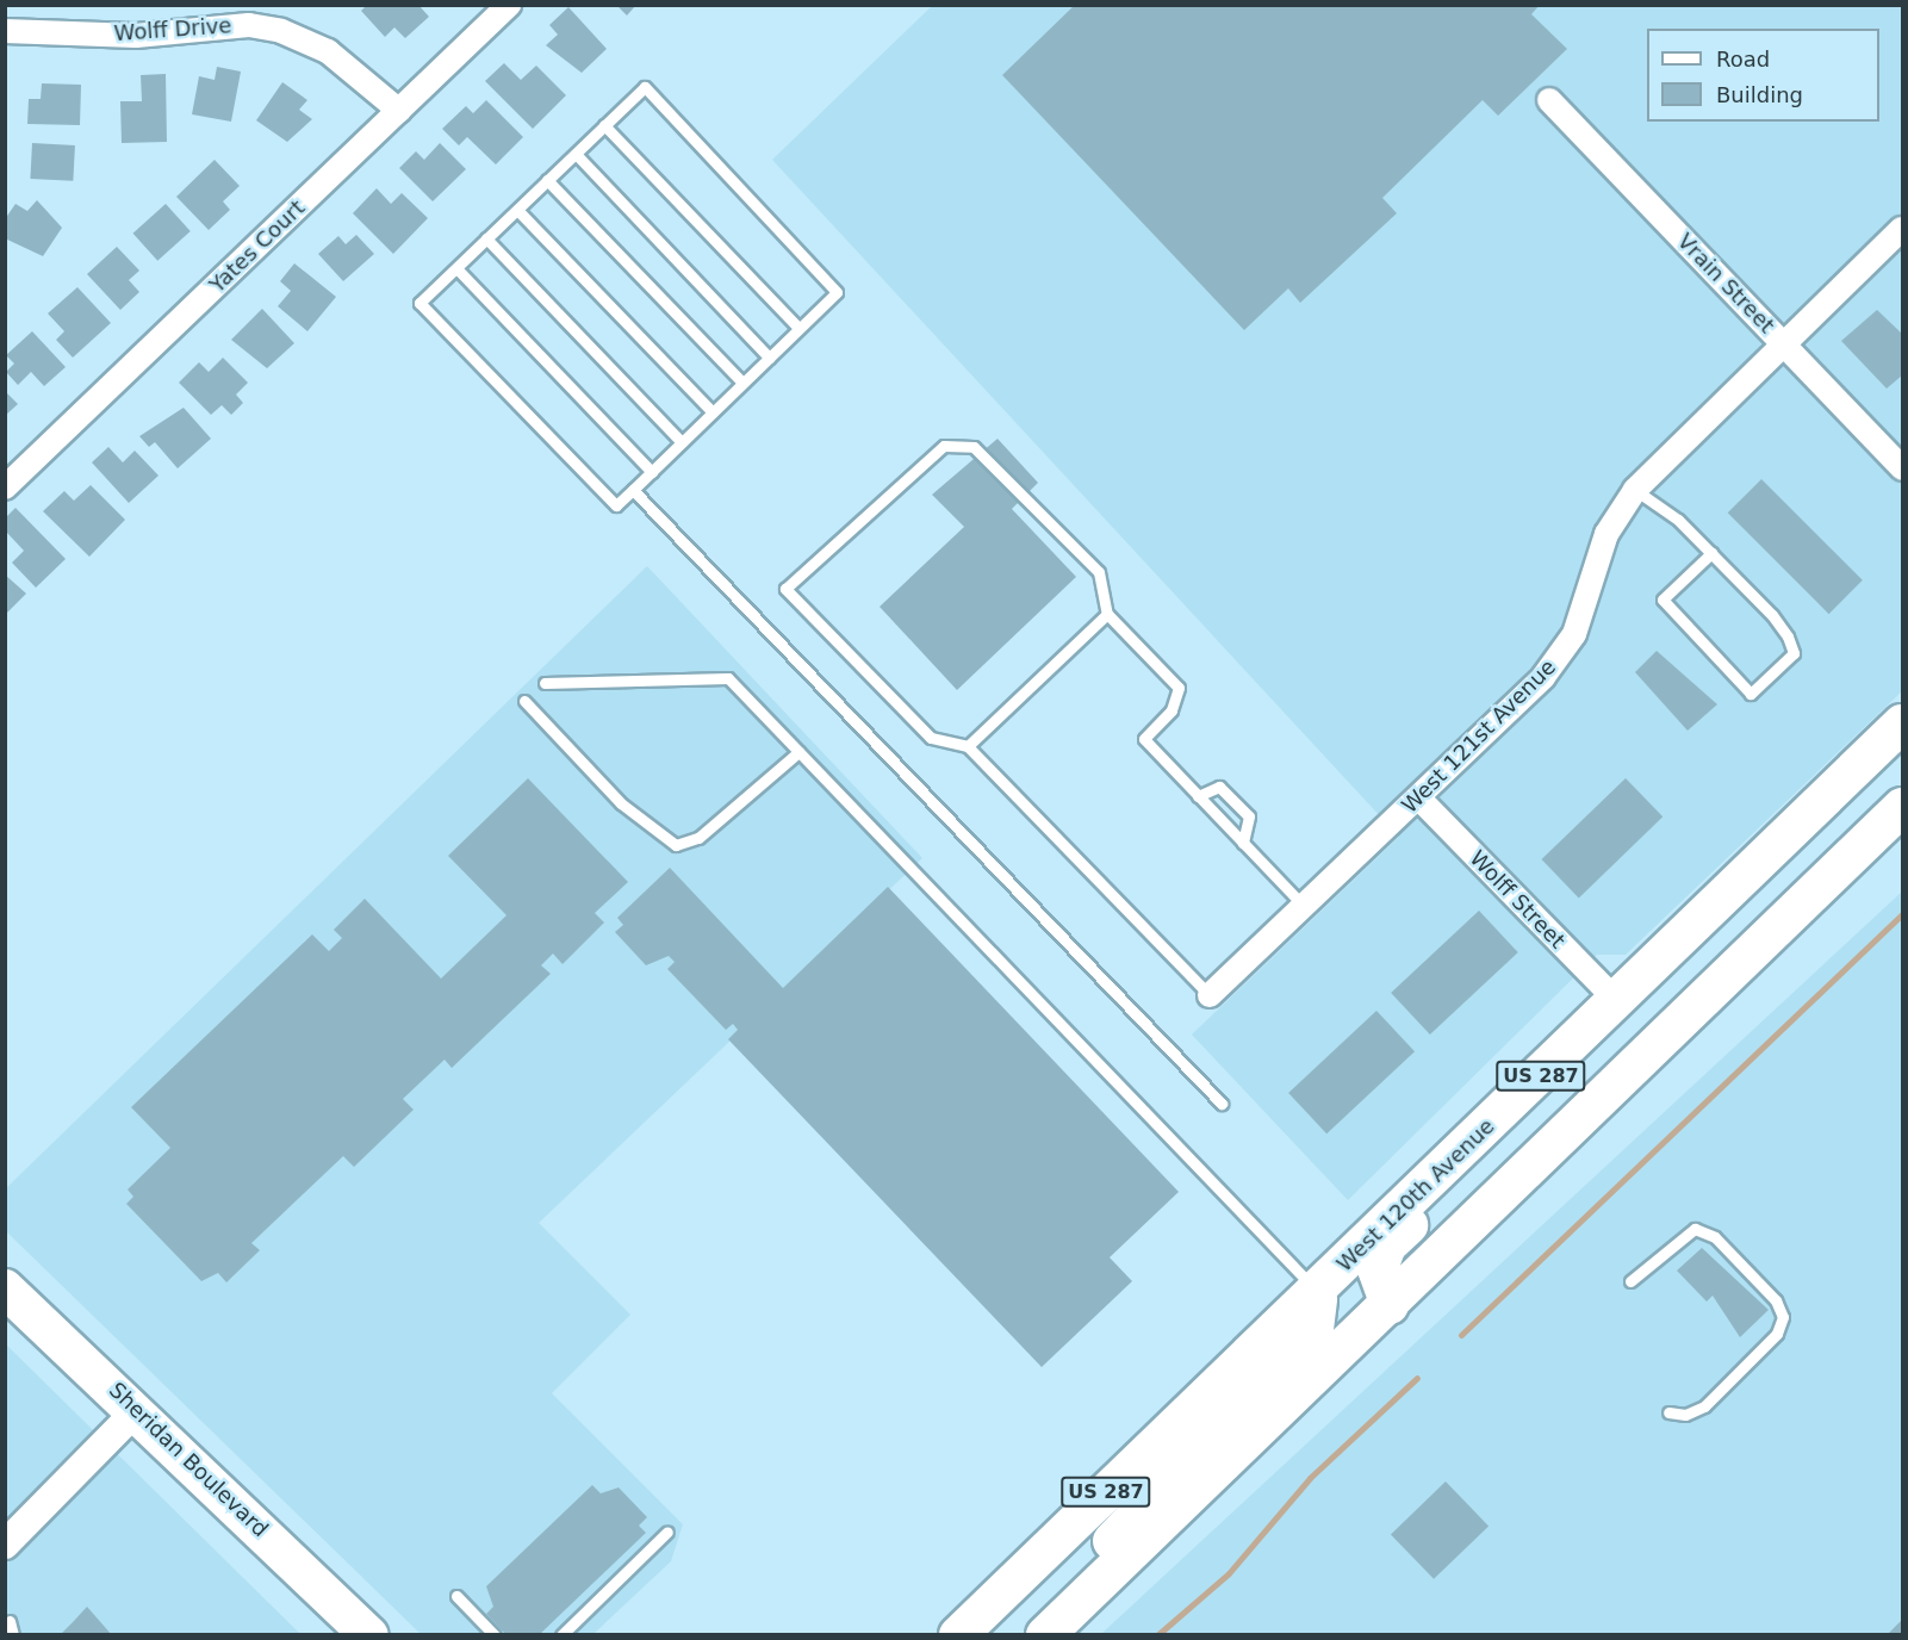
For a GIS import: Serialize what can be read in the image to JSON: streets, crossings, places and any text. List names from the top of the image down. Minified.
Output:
{"streets":{"main road":["US 287","West 120th Avenue","Sheridan Boulevard"],"street":["Wolff Drive","Yates Court","Vrain Street","West 121st Avenue","Wolff Street"]},"crossings":[["Wolff Drive","Yates Court"],["Vrain Street","West 121st Avenue"],["West 121st Avenue","Wolff Street"],["Wolff Street","West 120th Avenue"]],"legend":["Road","Building"]}
